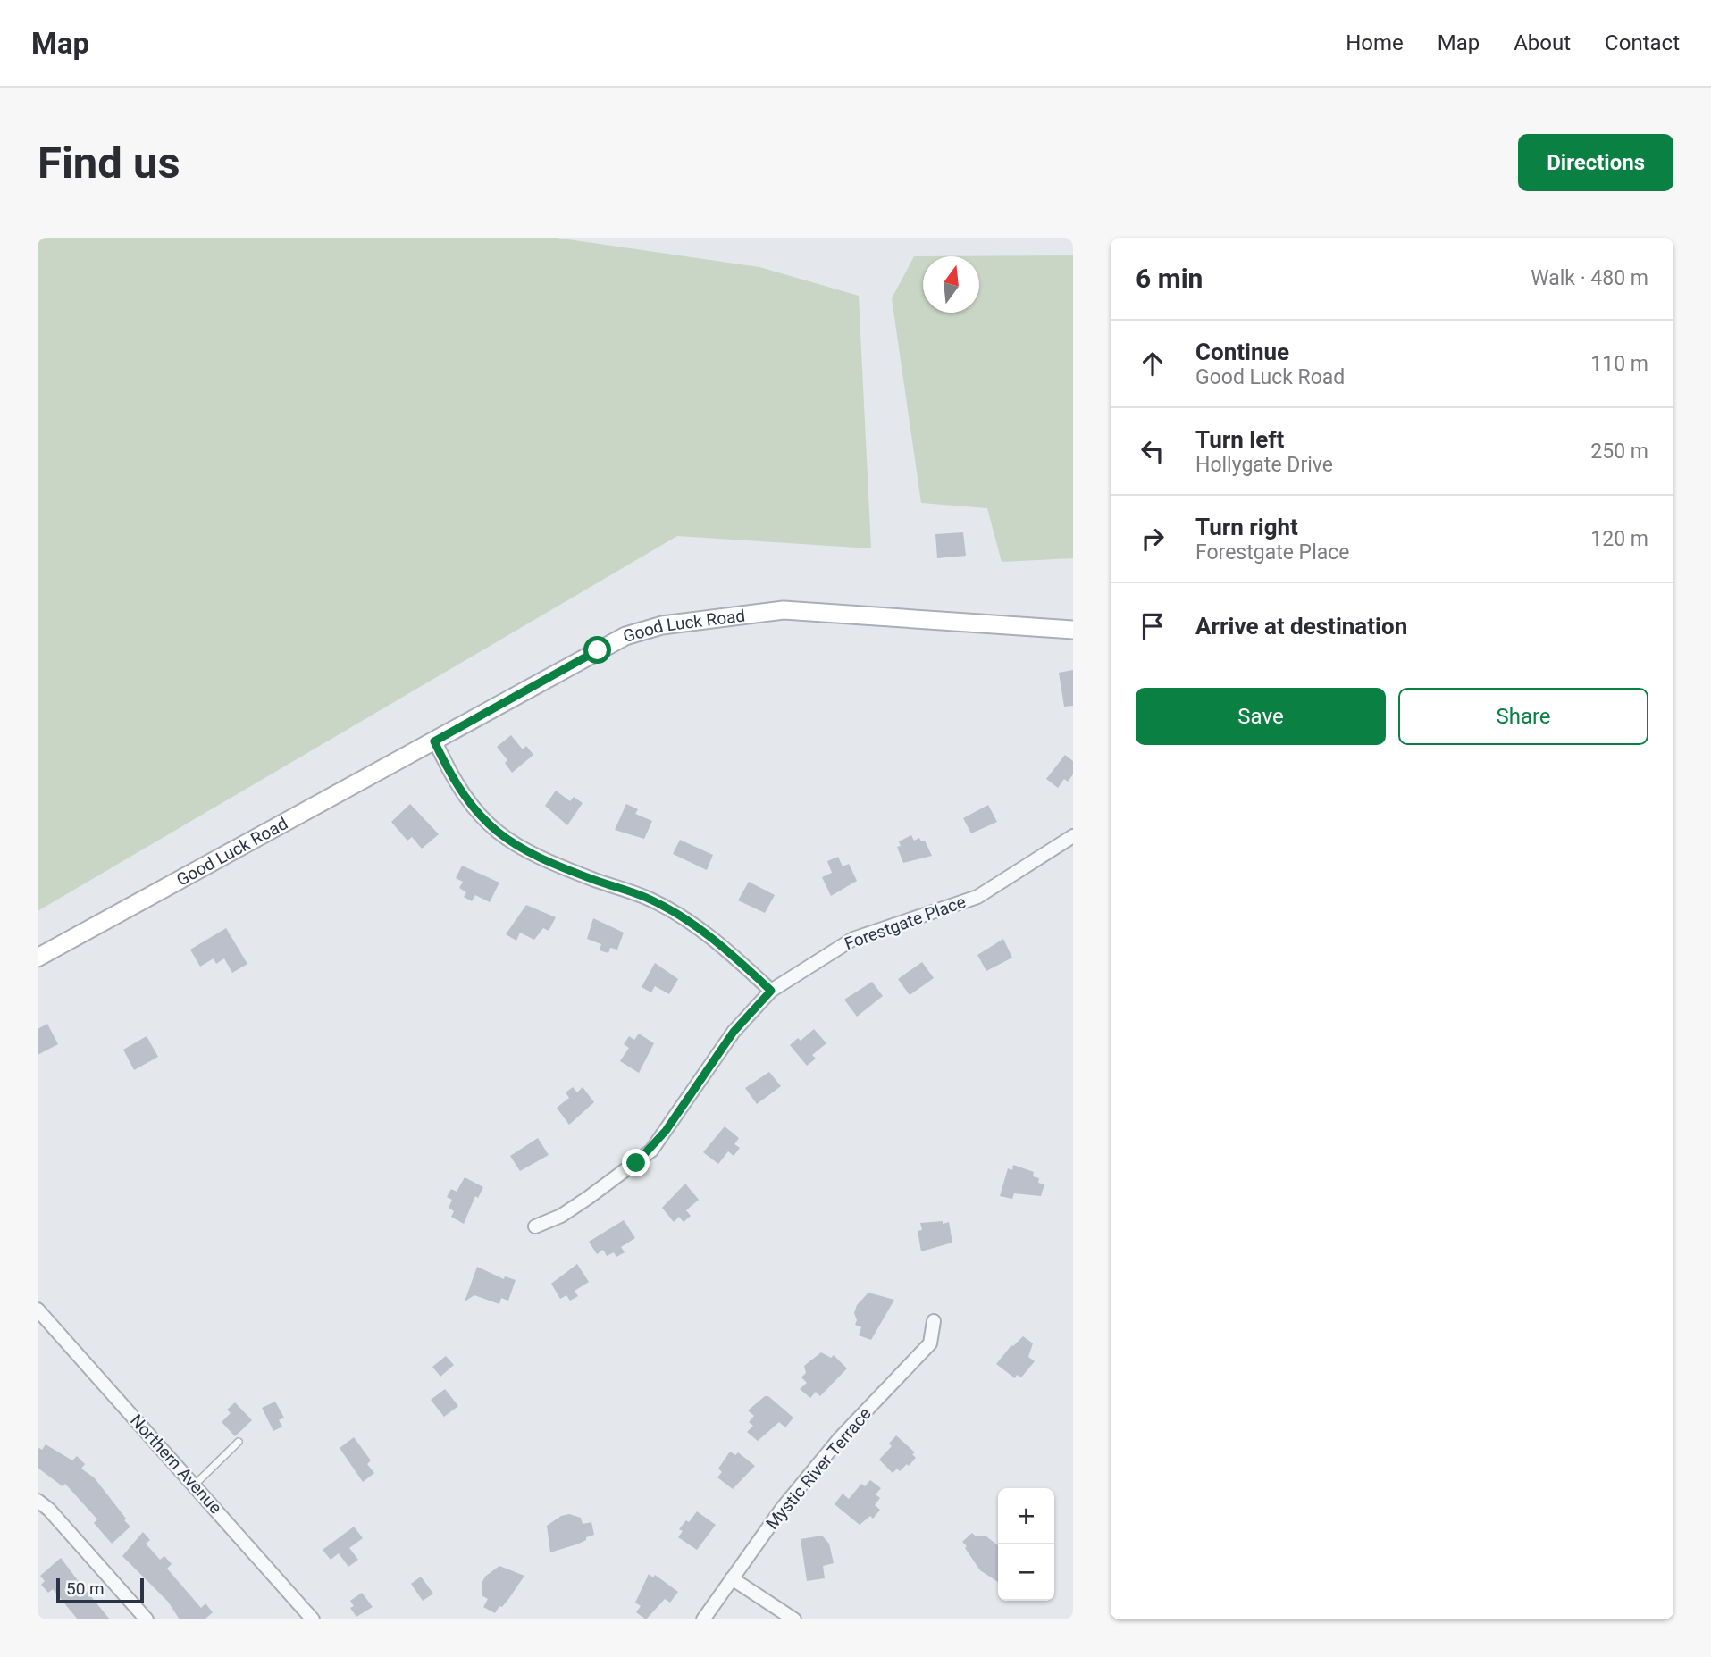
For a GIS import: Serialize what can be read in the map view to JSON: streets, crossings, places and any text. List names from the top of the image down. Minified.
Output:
{"streets":{"street":["Good Luck Road","Forestgate Place","Northern Avenue","Mystic River Terrace"]},"scale_bar":"50 m","north":"top","page":{"header":"Map","nav":["Home","Map","About","Contact"],"buttons":["Directions",["Save","Share"]],"title":"Find us","heading":["6 min","Walk · 480 m"],"list":[["Continue","Good Luck Road","110 m"],["Turn left","Hollygate Drive","250 m"],["Turn right","Forestgate Place","120 m"],"Arrive at destination"],"map_buttons":["+","−"],"scale":"50 m"}}
